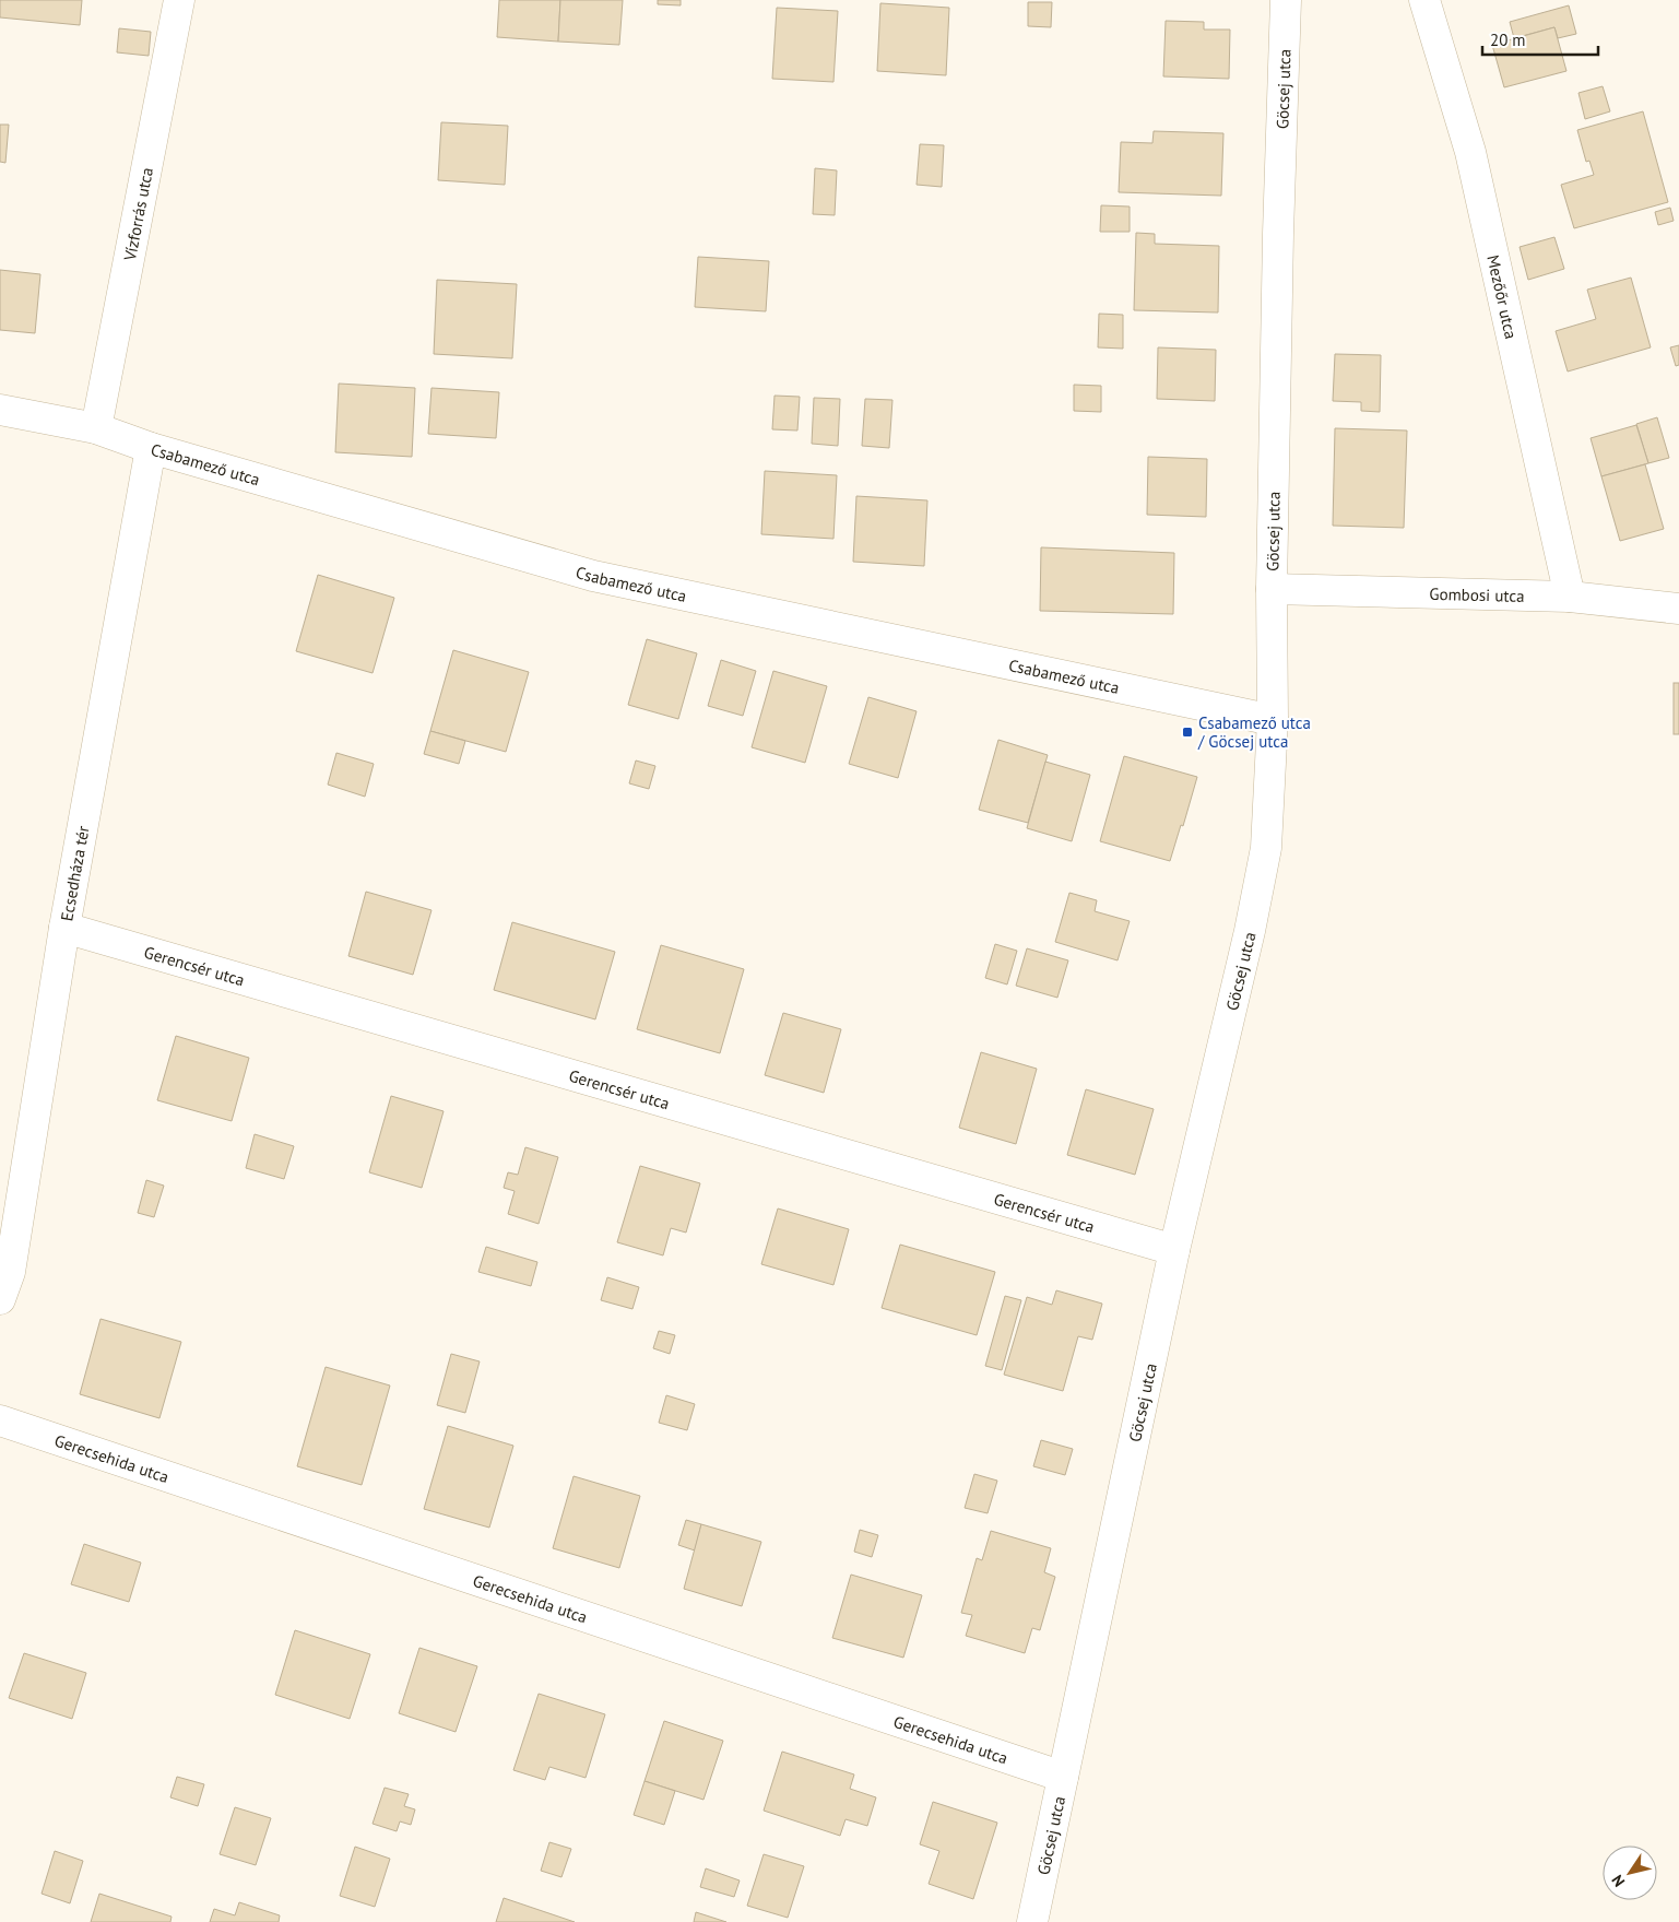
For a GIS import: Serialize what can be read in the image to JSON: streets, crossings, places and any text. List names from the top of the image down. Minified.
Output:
{"streets":{"street":["Göcsej utca","Vízforrás utca","Mezőőr utca","Csabamező utca","Gombosi utca","Ecsedháza tér","Gerencsér utca","Gerecsehida utca"]},"crossings":[["Göcsej utca","Csabamező utca"],["Göcsej utca","Gombosi utca"],["Göcsej utca","Gerencsér utca"],["Göcsej utca","Gerecsehida utca"],["Vízforrás utca","Csabamező utca"],["Mezőőr utca","Gombosi utca"],["Csabamező utca","Ecsedháza tér"],["Ecsedháza tér","Gerencsér utca"]],"places":{"transit":["Csabamező utca / Göcsej utca"]},"scale_bar":"20 m","north":"bottom left"}
